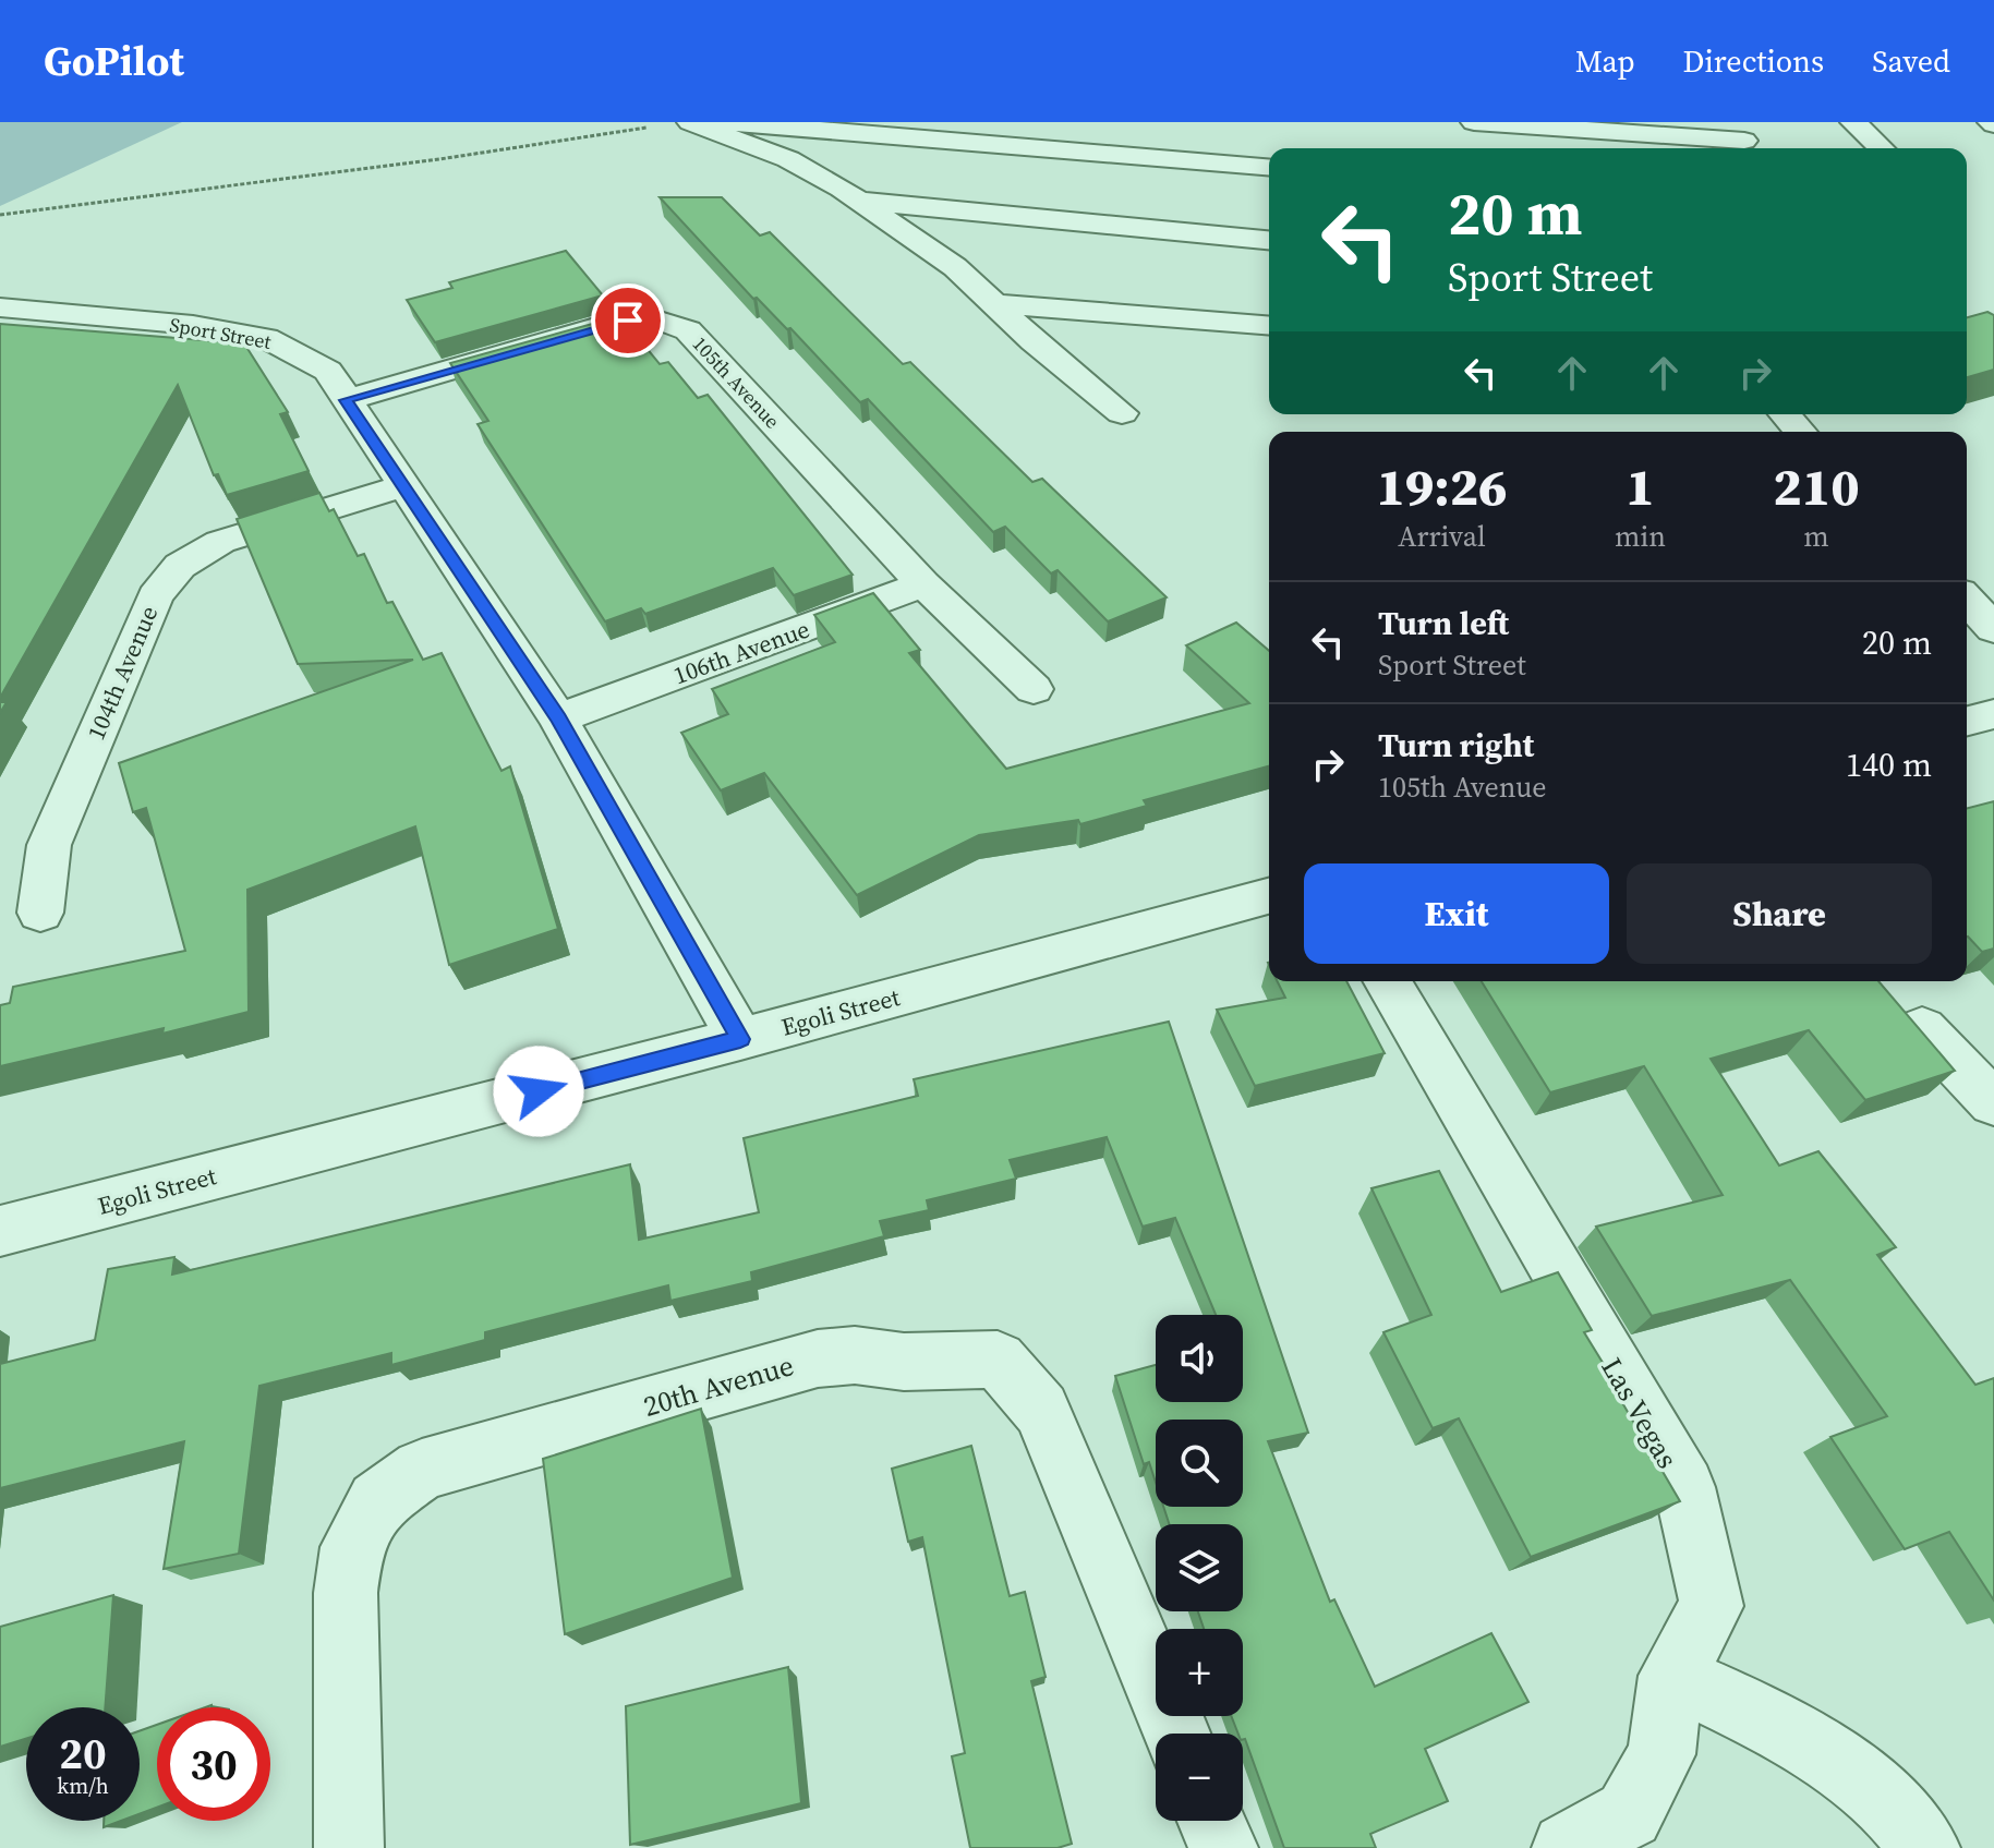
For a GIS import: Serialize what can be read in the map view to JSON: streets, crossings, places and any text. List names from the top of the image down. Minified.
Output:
{"streets":{"street":["Sport Street","105th Avenue","106th Avenue","104th Avenue","Egoli Street","20th Avenue","Las Vegas"]},"crossings":[["Sport Street","105th Avenue"],["Sport Street","106th Avenue"],["Sport Street","104th Avenue"],["Sport Street","Egoli Street"],["105th Avenue","106th Avenue"]],"page":{"header":"GoPilot","nav":["Map","Directions","Saved"],"turn":["20 m","Sport Street"],"eta":["19:26","Arrival","1","min","210","m"],"list":[{"name":"Turn left","note":"Sport Street","value":"20 m"},{"name":"Turn right","note":"105th Avenue","value":"140 m"}],"buttons":["Exit","Share"],"map_buttons":["+","−"],"speed":"20 km/h","limit":"30"}}
